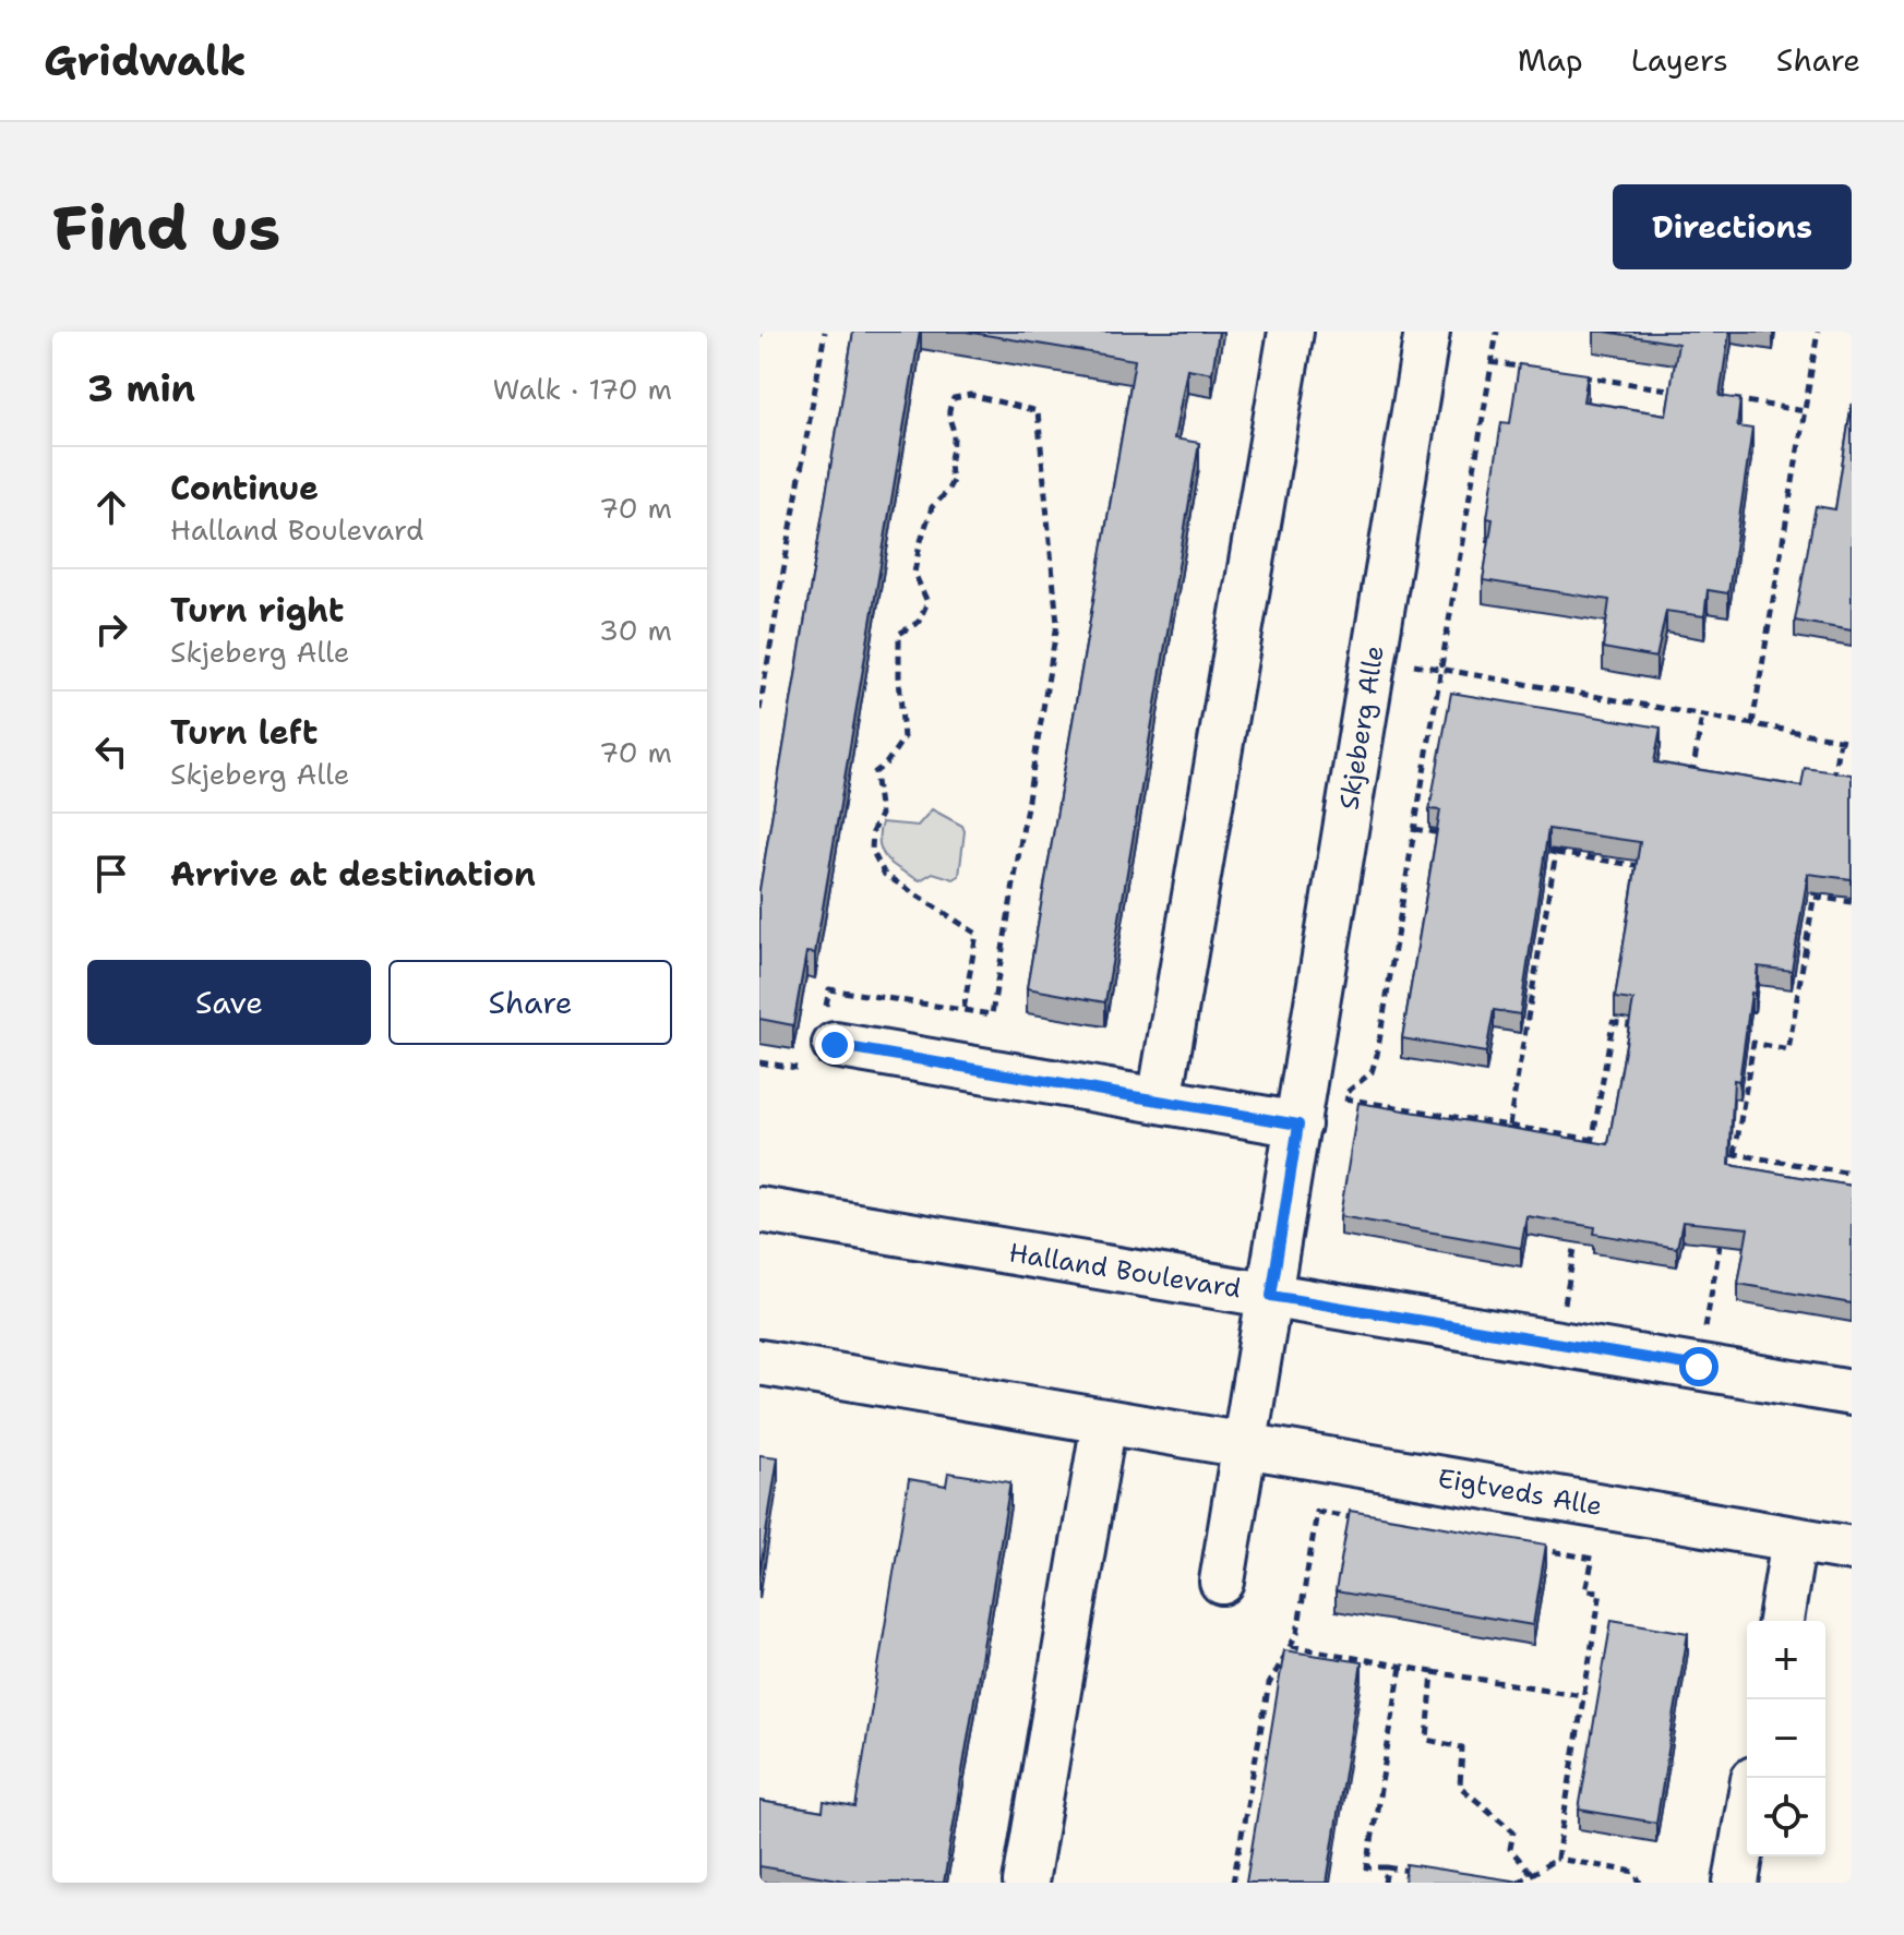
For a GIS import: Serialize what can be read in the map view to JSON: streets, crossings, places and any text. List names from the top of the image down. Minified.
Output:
{"streets":{"street":["Skjeberg Alle","Halland Boulevard","Eigtveds Alle"]},"crossings":[["Skjeberg Alle","Halland Boulevard"]],"page":{"header":"Gridwalk","nav":["Map","Layers","Share"],"buttons":["Directions",["Save","Share"]],"title":"Find us","heading":["3 min","Walk · 170 m"],"list":[["Continue","Halland Boulevard","70 m"],["Turn right","Skjeberg Alle","30 m"],["Turn left","Skjeberg Alle","70 m"],"Arrive at destination"],"map_buttons":["+","−"]}}
